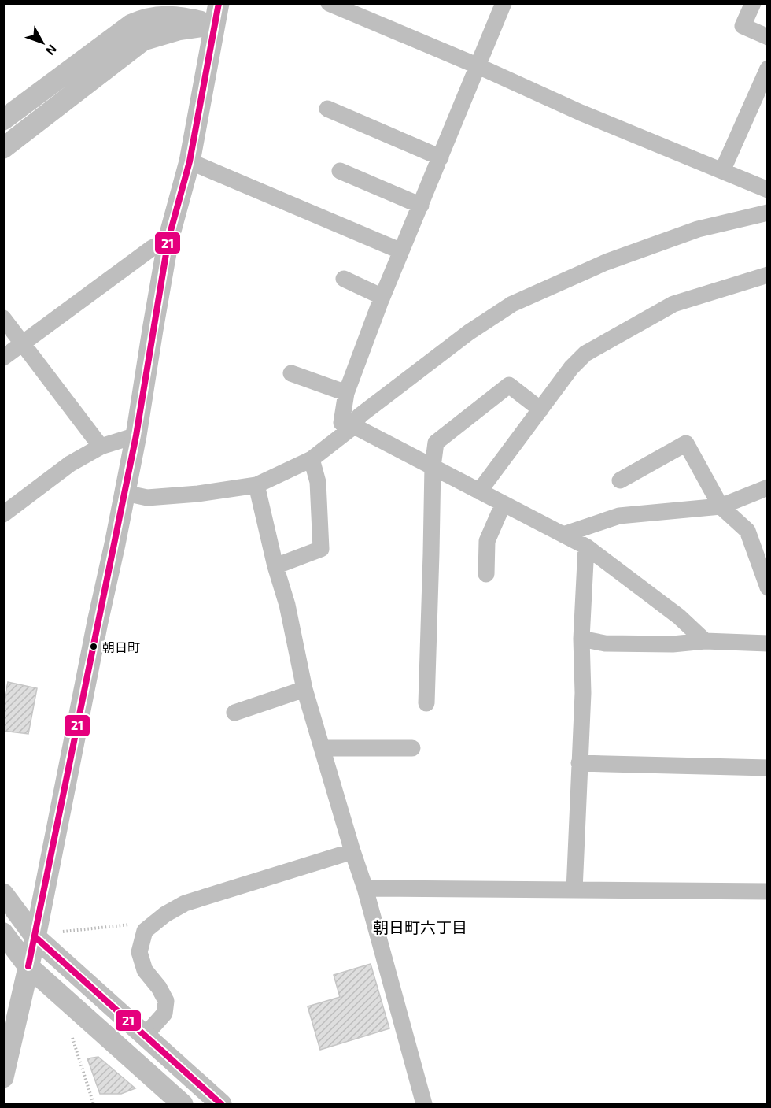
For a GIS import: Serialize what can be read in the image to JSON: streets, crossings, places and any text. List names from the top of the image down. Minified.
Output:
{"districts":["朝日町六丁目"],"places":["朝日町"],"lines":["transit line 21"],"north":"bottom right"}
